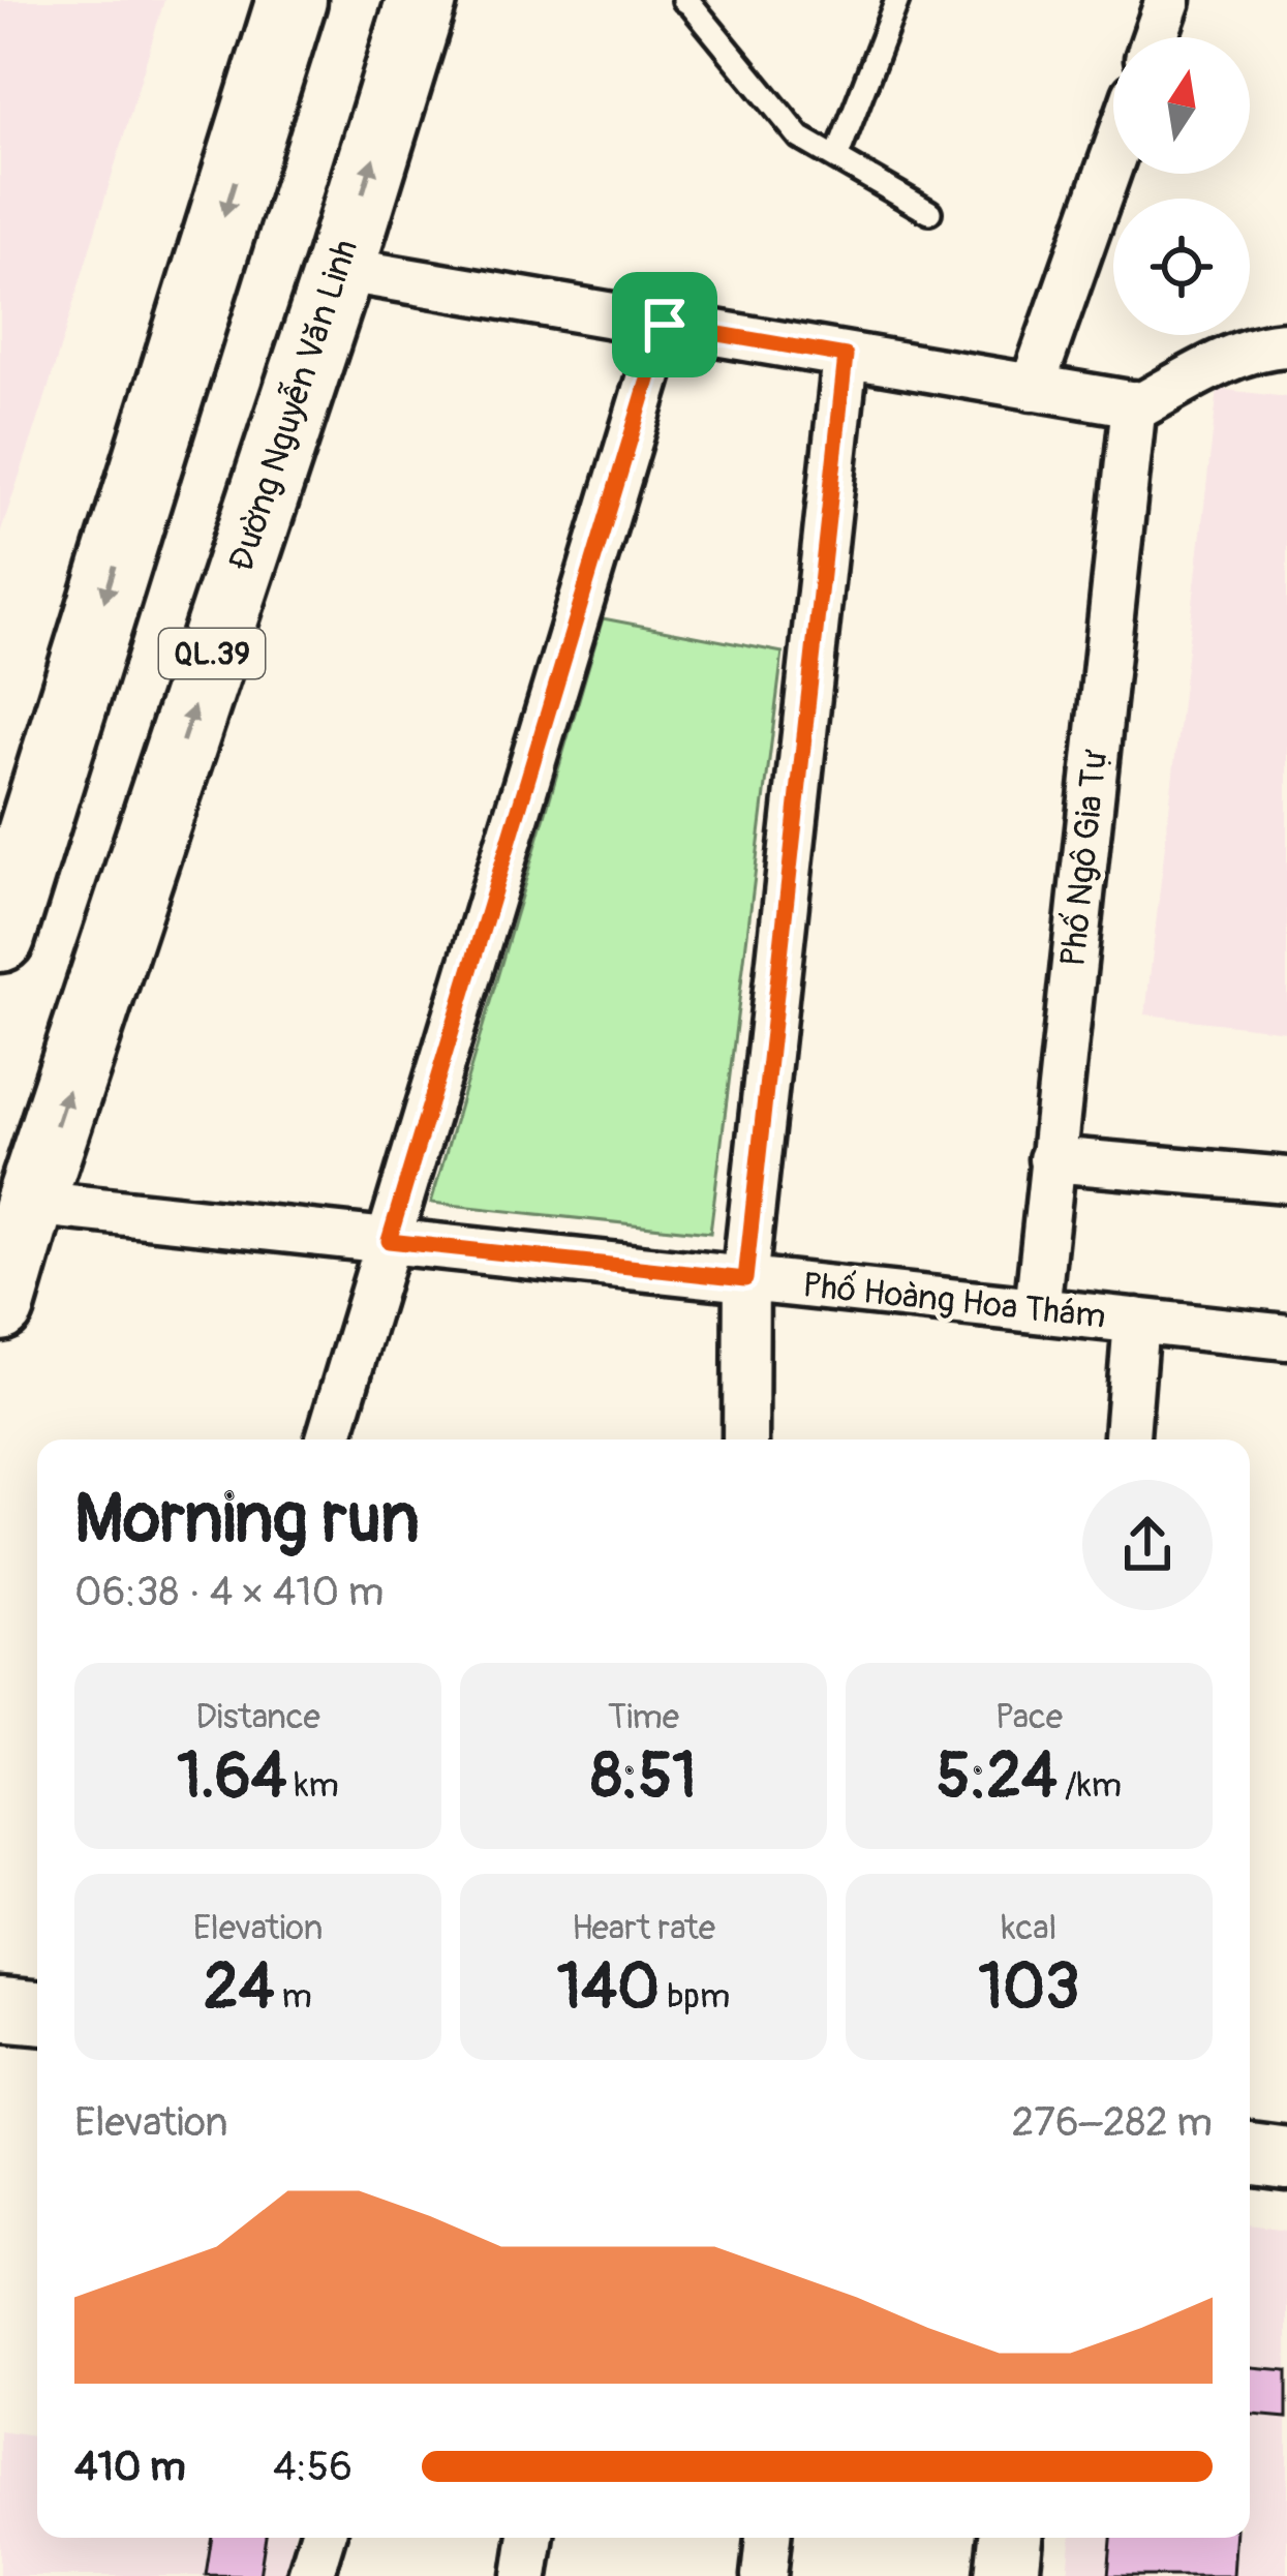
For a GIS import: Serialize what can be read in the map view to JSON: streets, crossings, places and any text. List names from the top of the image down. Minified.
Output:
{"streets":{"highway":["Đường Nguyễn Văn Linh","QL.39"],"street":["Phố Ngô Gia Tự","Phố Hoàng Hoa Thám"]},"crossings":[["Đường Nguyễn Văn Linh","Phố Hoàng Hoa Thám"],["Phố Ngô Gia Tự","Phố Hoàng Hoa Thám"]],"north":"top","page":{"heading":["Morning run","06:38 · 4 × 410 m"],"stats":[["Distance","1.64 km"],["Time","8:51"],["Pace","5:24 /km"],["Elevation","24 m"],["Heart rate","140 bpm"],["kcal","103"]],"chart":["Elevation","276–282 m"],"list":[{"name":"410 m","note":"4:56"}]}}
